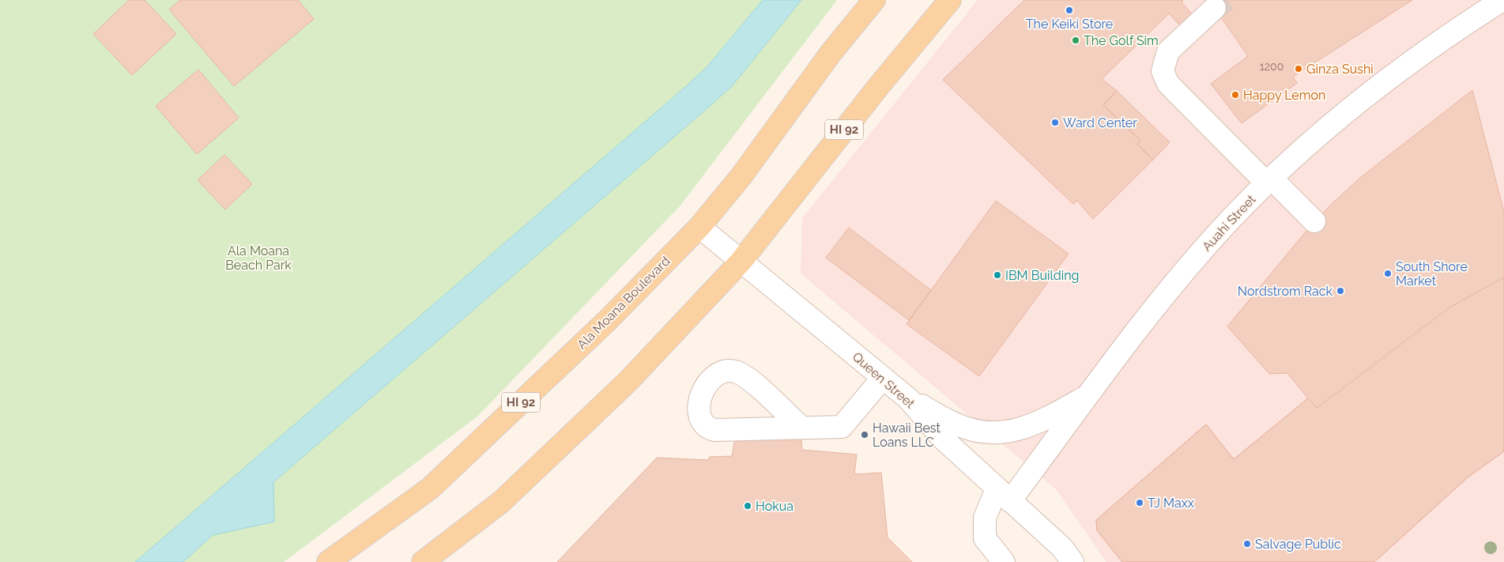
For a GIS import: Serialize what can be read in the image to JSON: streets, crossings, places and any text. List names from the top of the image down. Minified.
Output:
{"streets":{"main road":["HI 92","Ala Moana Boulevard"],"street":["Auahi Street","Queen Street"]},"crossings":[["HI 92","Queen Street"],["Auahi Street","Queen Street"],["Ala Moana Boulevard","Queen Street"]],"parks":["Ala Moana Beach Park"],"places":["The Keiki Store","The Golf Sim","Ginza Sushi","Happy Lemon","Ward Center","South Shore Market","IBM Building","Nordstrom Rack","Hawaii Best Loans LLC","TJ Maxx","Hokua","Salvage Public"],"house_numbers":["1200"]}
